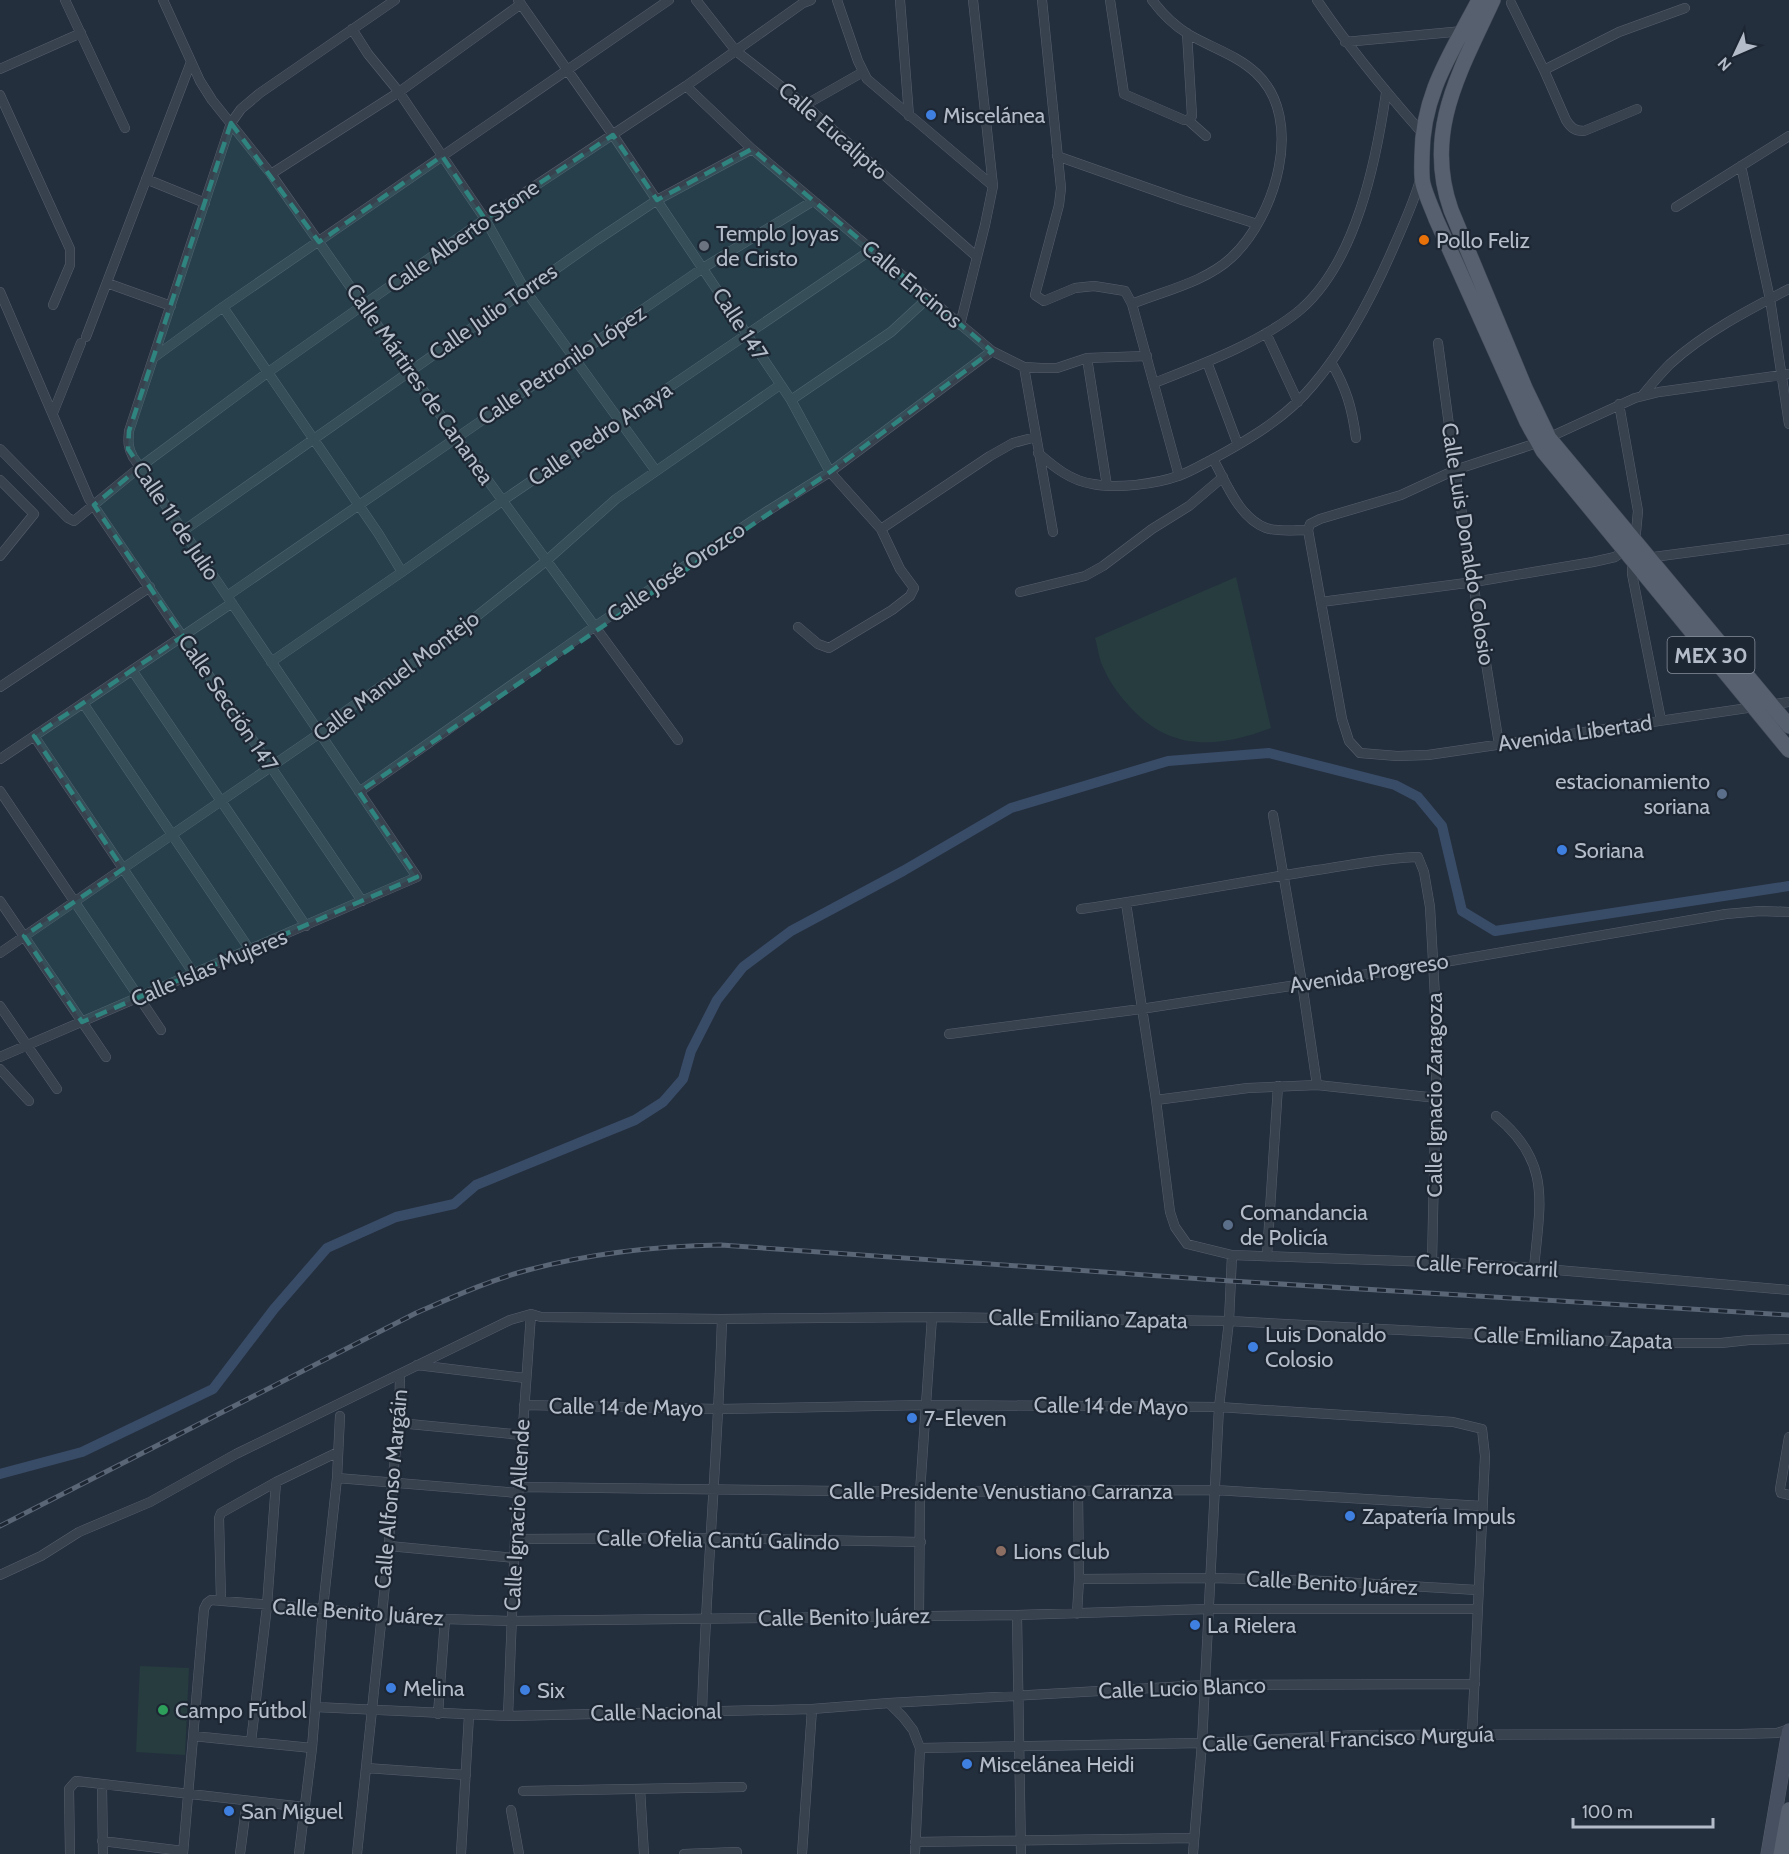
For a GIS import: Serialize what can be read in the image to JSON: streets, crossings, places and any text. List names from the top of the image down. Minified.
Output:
{"streets":{"main road":["MEX 30"],"street":["Calle Eucalipto","Calle Alberto Stone","Calle Encinos","Calle Julio Torres","Calle 147","Calle Petronilo López","Calle Mártires de Cananea","Calle Pedro Anaya","Calle 11 de Julio","Calle Luis Donaldo Colosio","Calle José Orozco","Calle Manuel Montejo","Calle Sección 147","Avenida Libertad","Calle Islas Mujeres","Avenida Progreso","Calle Ignacio Zaragoza","Calle Ferrocarril","Calle Emiliano Zapata","Calle 14 de Mayo","Calle Alfonso Margáin","Calle Presidente Venustiano Carranza","Calle Ignacio Allende","Calle Ofelia Cantú Galindo","Calle Benito Juárez","Calle Lucio Blanco","Calle Nacional","Calle General Francisco Murguía"]},"crossings":[["Calle Eucalipto","Calle Alberto Stone"],["Calle Alberto Stone","Calle Encinos"],["Calle Alberto Stone","Calle 147"],["Calle Alberto Stone","Calle Mártires de Cananea"],["Calle Alberto Stone","Calle 11 de Julio"],["Calle Alberto Stone","Calle Sección 147"],["Calle Encinos","Calle Julio Torres"],["Calle Encinos","Calle Petronilo López"],["Calle Encinos","Calle Pedro Anaya"],["Calle Encinos","Calle José Orozco"],["Calle Julio Torres","Calle 147"],["Calle Julio Torres","Calle Mártires de Cananea"],["Calle Julio Torres","Calle 11 de Julio"],["Calle 147","Calle Petronilo López"],["Calle 147","Calle Pedro Anaya"],["Calle 147","Calle José Orozco"],["Calle 147","Calle Manuel Montejo"],["Calle Petronilo López","Calle Mártires de Cananea"],["Calle Petronilo López","Calle 11 de Julio"],["Calle Petronilo López","Calle Sección 147"],["Calle Mártires de Cananea","Calle Pedro Anaya"],["Calle Mártires de Cananea","Calle 11 de Julio"],["Calle Mártires de Cananea","Calle José Orozco"],["Calle Mártires de Cananea","Calle Manuel Montejo"],["Calle Pedro Anaya","Calle 11 de Julio"],["Calle 11 de Julio","Calle José Orozco"],["Calle 11 de Julio","Calle Manuel Montejo"],["Calle 11 de Julio","Calle Islas Mujeres"],["Calle Luis Donaldo Colosio","Avenida Libertad"],["MEX 30","Avenida Libertad"],["Calle Manuel Montejo","Calle Sección 147"],["Calle Sección 147","Calle Islas Mujeres"],["Avenida Progreso","Calle Ignacio Zaragoza"],["Calle Ignacio Zaragoza","Calle Ferrocarril"],["Calle Emiliano Zapata","Calle 14 de Mayo"],["Calle Emiliano Zapata","Calle Alfonso Margáin"],["Calle Emiliano Zapata","Calle Ignacio Allende"],["Calle 14 de Mayo","Calle Presidente Venustiano Carranza"],["Calle 14 de Mayo","Calle Ignacio Allende"],["Calle Alfonso Margáin","Calle Presidente Venustiano Carranza"],["Calle Alfonso Margáin","Calle Benito Juárez"],["Calle Alfonso Margáin","Calle Nacional"],["Calle Presidente Venustiano Carranza","Calle Ignacio Allende"],["Calle Ignacio Allende","Calle Ofelia Cantú Galindo"],["Calle Ignacio Allende","Calle Benito Juárez"],["Calle Ignacio Allende","Calle Nacional"],["Calle Lucio Blanco","Calle Nacional"]],"places":["Miscelánea","Pollo Feliz","Templo Joyas de Cristo","estacionamiento soriana","Soriana","Comandancia de Policía","Luis Donaldo Colosio","7-Eleven","Zapatería Impuls","Lions Club","La Rielera","Melina","Six","Campo Fútbol","Miscelánea Heidi","San Miguel"],"scale_bar":"100 m","north":"bottom left"}
